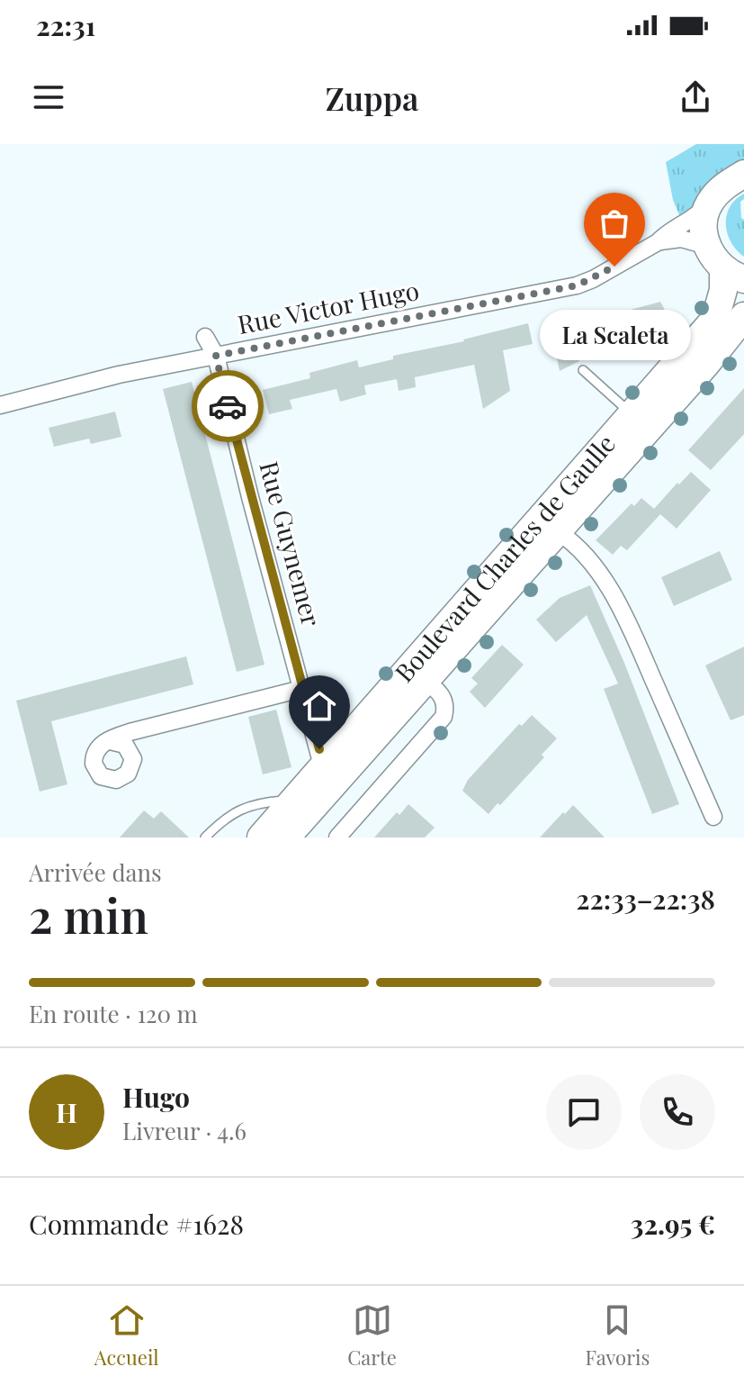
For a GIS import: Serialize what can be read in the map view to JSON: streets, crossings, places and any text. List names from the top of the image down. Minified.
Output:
{"streets":{"main road":["Boulevard Charles de Gaulle"],"street":["Rue Victor Hugo","Rue Guynemer"]},"crossings":[["Rue Victor Hugo","Rue Guynemer"],["Rue Guynemer","Boulevard Charles de Gaulle"]],"places":["La Scaleta"],"page":{"status":"22:31","header":"Zuppa","bubble":"La Scaleta","heading":["2 min","Arrivée dans","22:33–22:38"],"panel":["Hugo","Livreur · 4.6","Commande #1628","32.95 €"],"bar":"En route · 120 m","round":"H","tabs":["Accueil","Carte","Favoris"]}}
